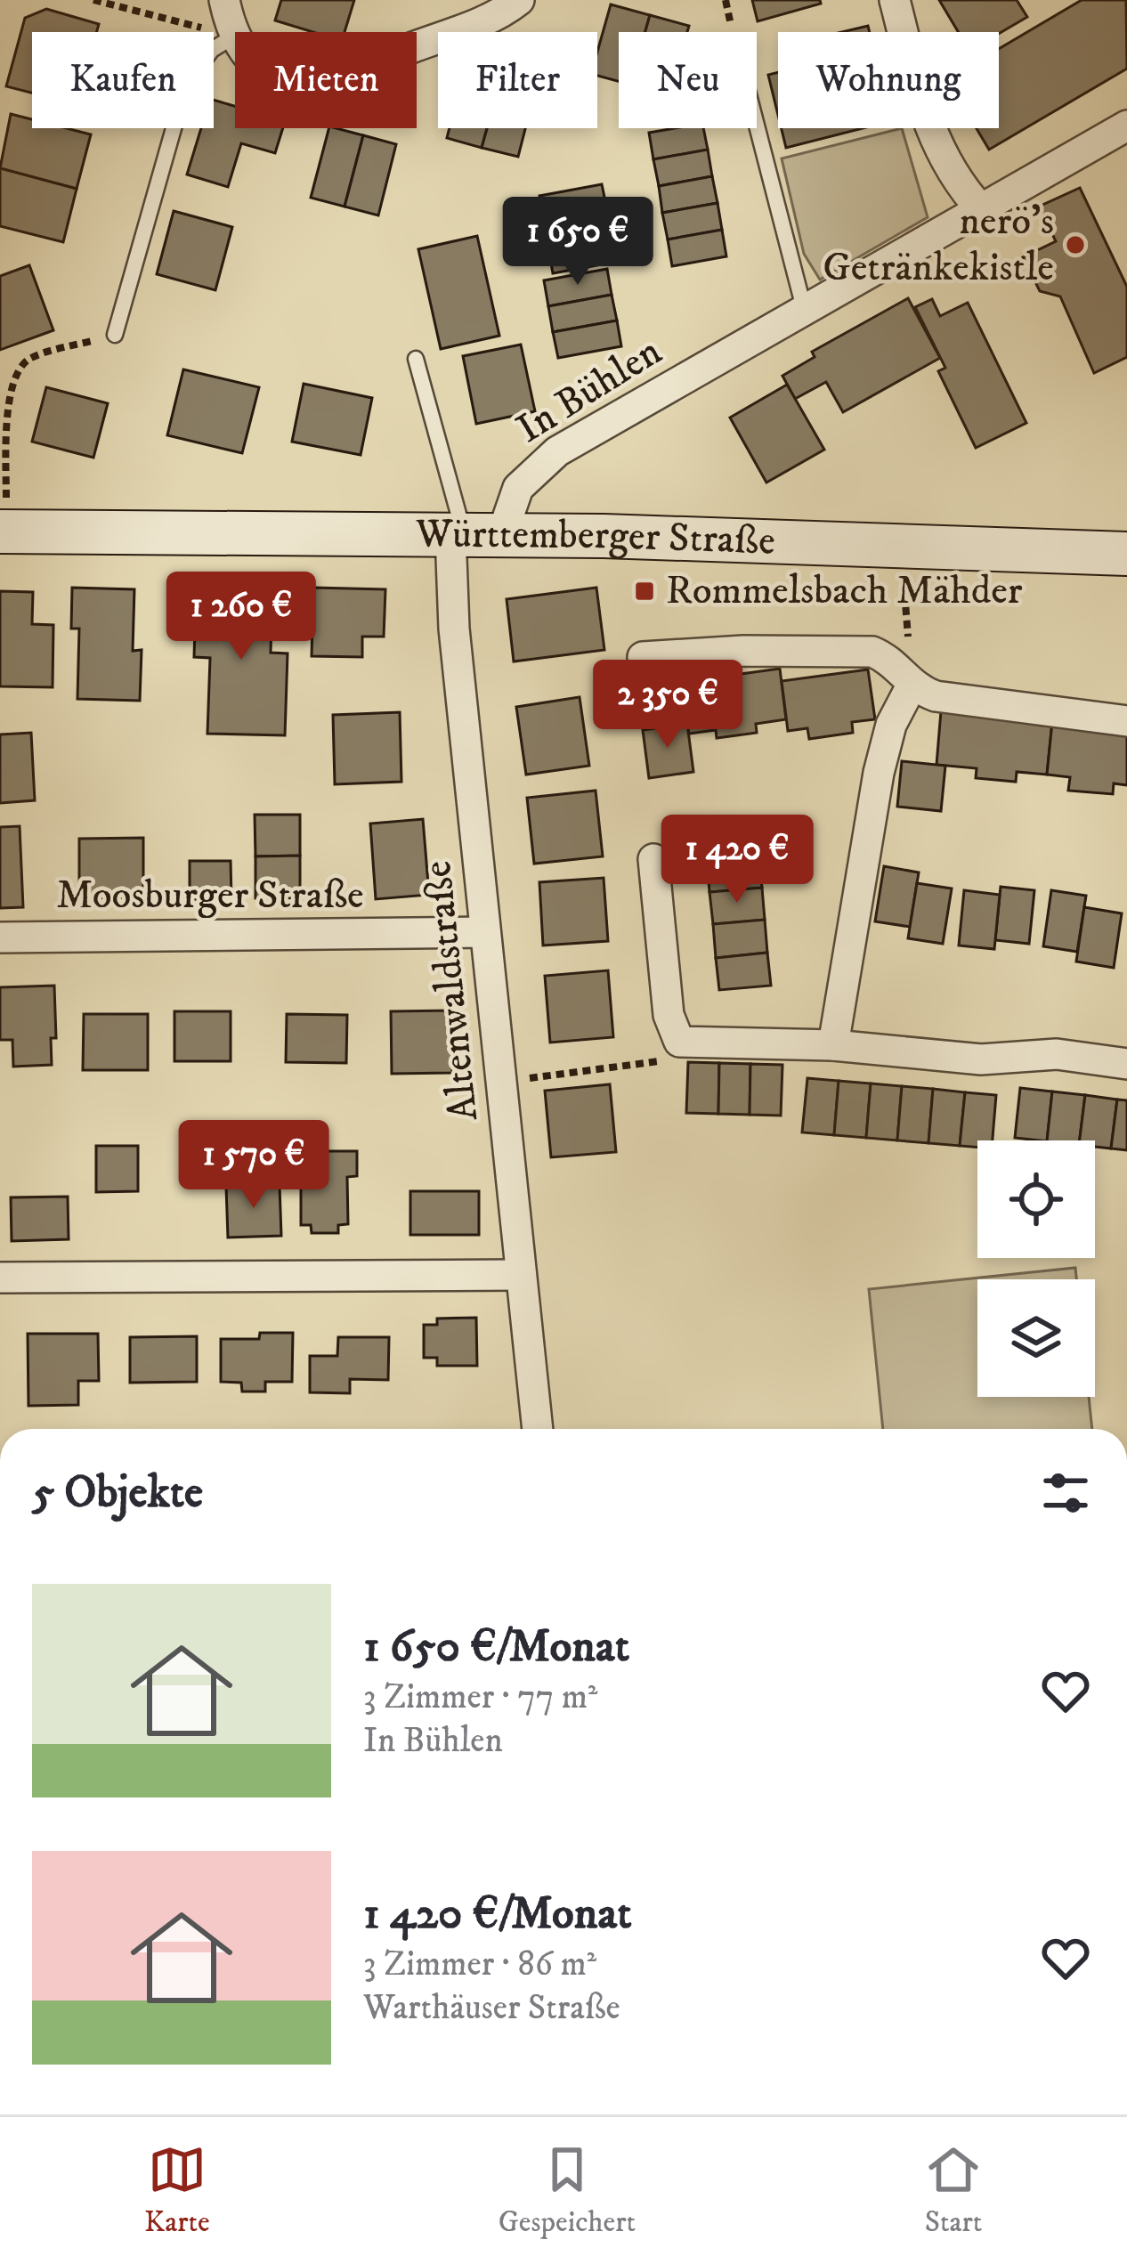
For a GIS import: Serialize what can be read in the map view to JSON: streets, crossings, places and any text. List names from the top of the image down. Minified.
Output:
{"streets":{"main road":["Württemberger Straße"],"street":["In Bühlen","Moosburger Straße","Altenwaldstraße"]},"crossings":[["In Bühlen","Württemberger Straße"],["In Bühlen","Altenwaldstraße"],["Württemberger Straße","Altenwaldstraße"],["Moosburger Straße","Altenwaldstraße"]],"places":{"other":["nerö's Getränkekistle"],"transit":["Rommelsbach Mähder"]},"page":{"chip":["Kaufen","Mieten","Filter","Neu","Wohnung"],"price":["1 650 €","1 260 €","2 350 €","1 420 €","1 570 €"],"heading":"5 Objekte","list":[{"name":"1 650 €/Monat","note":"3 Zimmer · 77 m² · In Bühlen"},{"name":"1 420 €/Monat","note":"3 Zimmer · 86 m² · Warthäuser Straße"}],"tabs":["Karte","Gespeichert","Start"]}}
